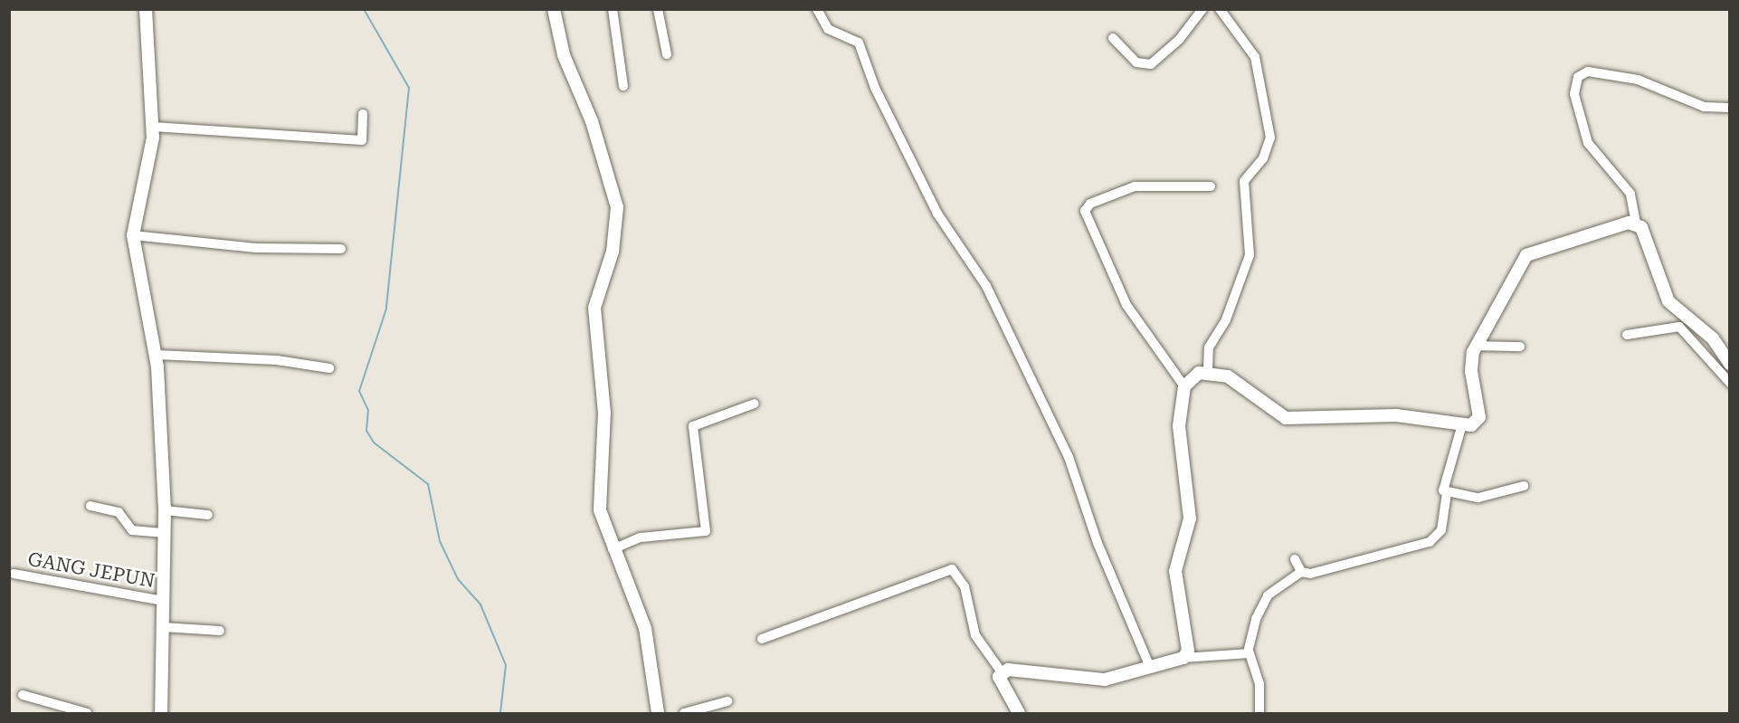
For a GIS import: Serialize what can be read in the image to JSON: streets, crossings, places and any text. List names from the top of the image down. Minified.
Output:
{"streets":{"street":["GANG JEPUN"]}}
